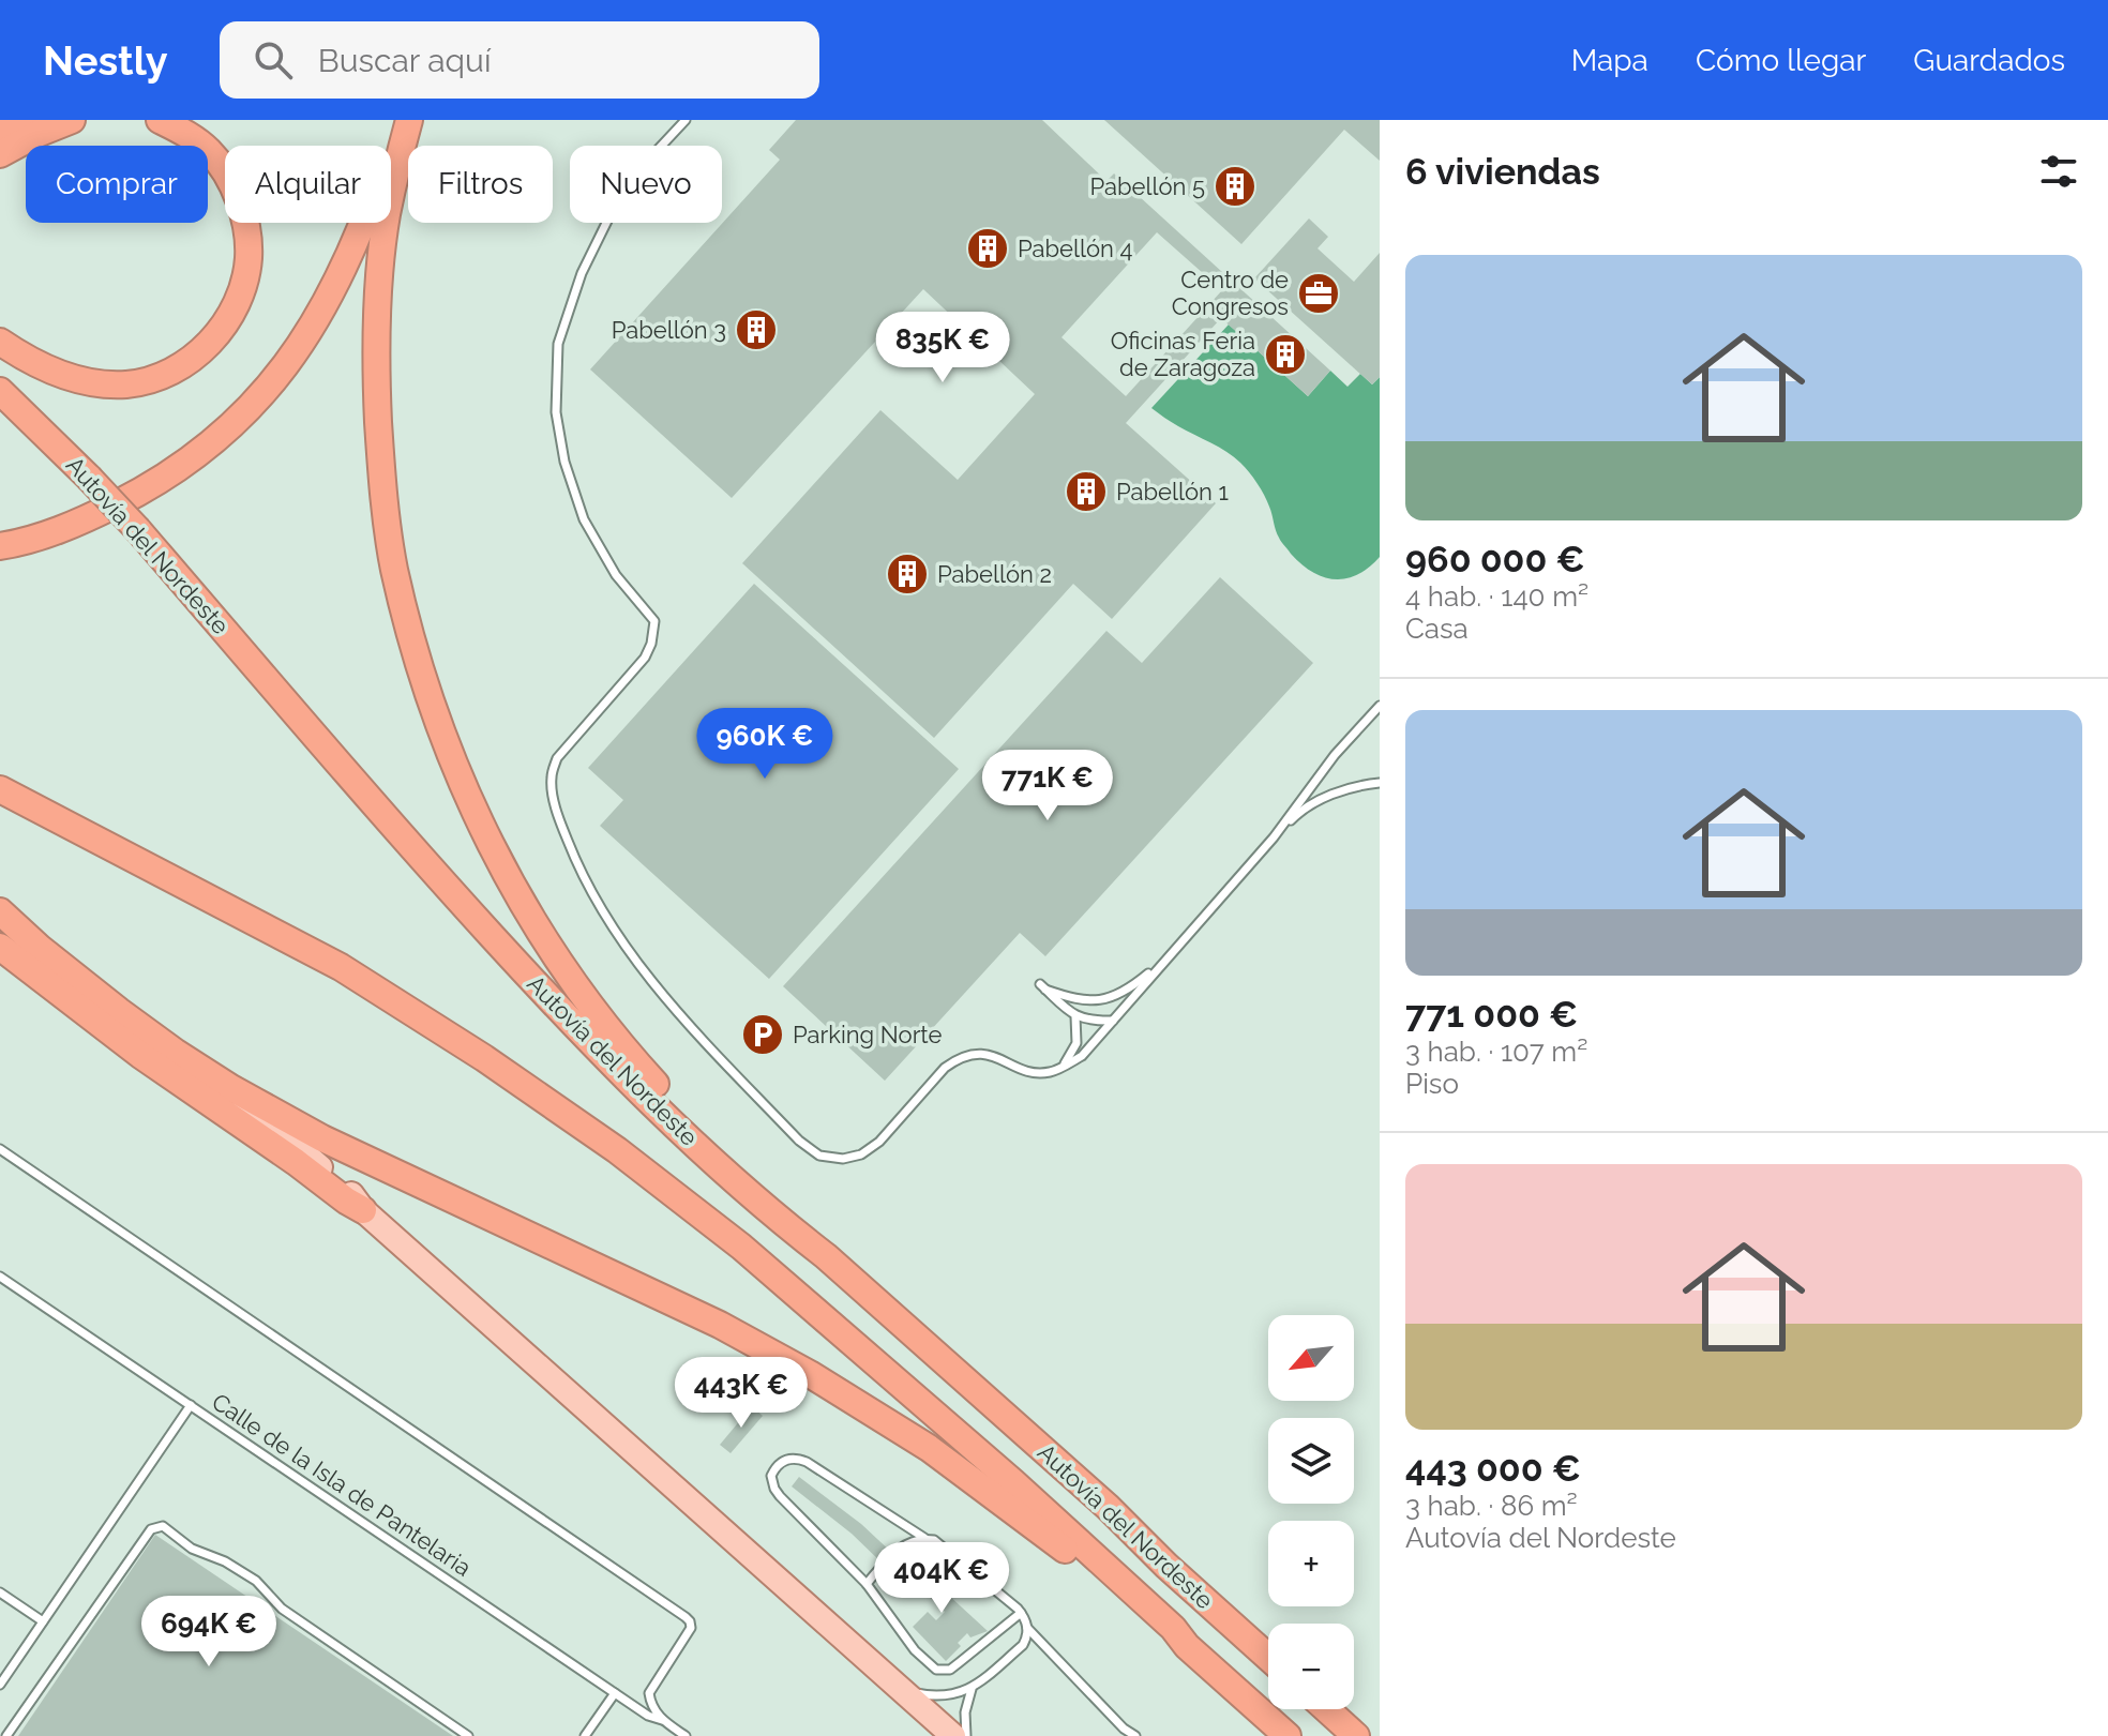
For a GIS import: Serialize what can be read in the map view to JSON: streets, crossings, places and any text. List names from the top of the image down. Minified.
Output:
{"streets":{"highway":["Autovía del Nordeste"],"lane":["Calle de la Isla de Pantelaria"]},"places":{"building":["Pabellón 5","Pabellón 4","Pabellón 3","Oficinas Feria de Zaragoza","Pabellón 1","Pabellón 2"],"office":["Centro de Congresos"],"parking":["Parking Norte"]},"north":"bottom left","page":{"header":"Nestly","search":"Buscar aquí","nav":["Mapa","Cómo llegar","Guardados"],"heading":"6 viviendas","chip":["Comprar","Alquilar","Filtros","Nuevo"],"list":[{"name":"960 000 €","note":"4 hab. · 140 m² · Casa"},{"name":"771 000 €","note":"3 hab. · 107 m² · Piso"},{"name":"443 000 €","note":"3 hab. · 86 m² · Autovía del Nordeste"}],"price":["835K €","960K €","771K €","443K €","404K €","694K €"],"map_buttons":["+","−"]}}
